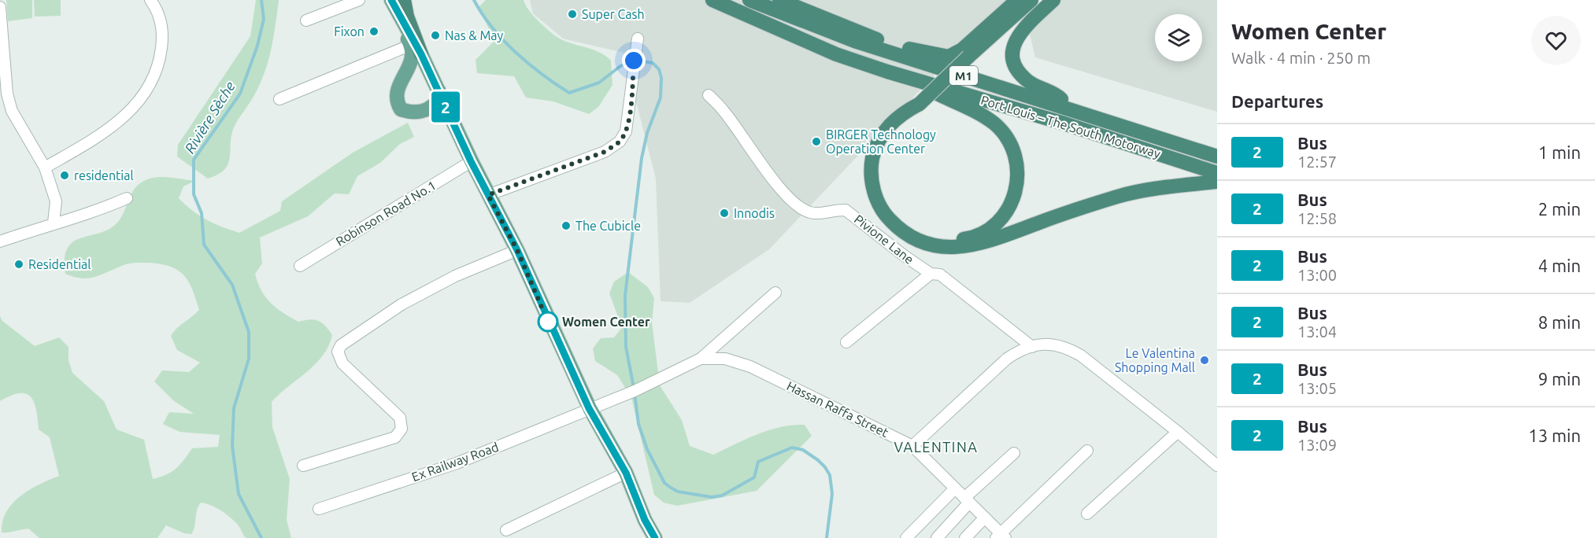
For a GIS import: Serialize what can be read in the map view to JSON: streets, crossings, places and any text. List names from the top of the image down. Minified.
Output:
{"streets":{"highway":["M1","Port Louis – The South Motorway"],"street":["Robinson Road No.1","Pivione Lane","Hassan Raffa Street","Ex Railway Road"]},"crossings":[["Hassan Raffa Street","Ex Railway Road"]],"districts":["VALENTINA"],"water":["Rivière Sèche"],"places":["Super Cash","Fixon","Nas & May","BIRGER Technology Operation Center","residential","Innodis","The Cubicle","Residential","Women Center","Le Valentina Shopping Mall"],"lines":["bus line 2"],"page":{"on_map":"2","heading":[["Women Center","Walk · 4 min · 250 m"],"Departures"],"list":[{"mark":"2","name":"Bus","note":"12:57","value":"1 min"},{"mark":"2","name":"Bus","note":"12:58","value":"2 min"},{"mark":"2","name":"Bus","note":"13:00","value":"4 min"},{"mark":"2","name":"Bus","note":"13:04","value":"8 min"},{"mark":"2","name":"Bus","note":"13:05","value":"9 min"},{"mark":"2","name":"Bus","note":"13:09","value":"13 min"}]}}
